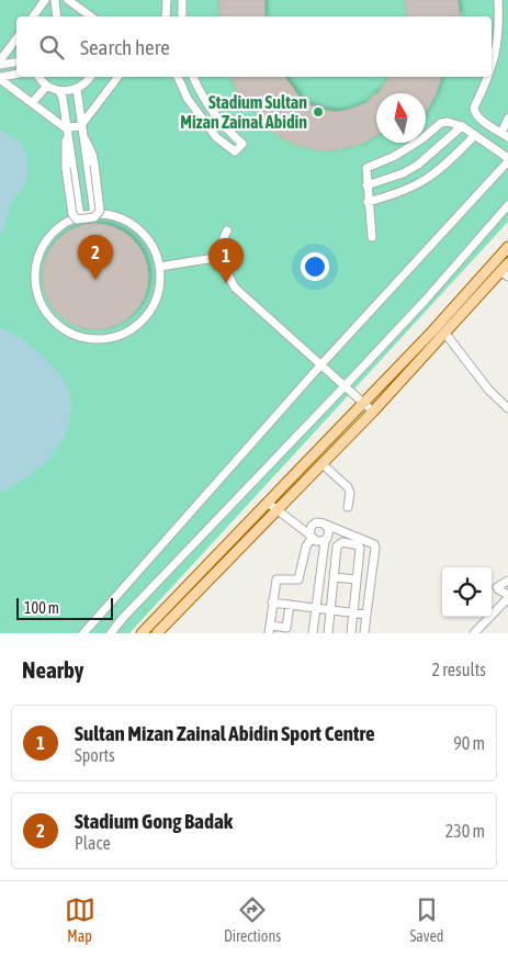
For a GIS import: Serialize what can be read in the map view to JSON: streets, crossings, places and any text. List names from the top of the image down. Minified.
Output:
{"places":["Stadium Sultan Mizan Zainal Abidin"],"scale_bar":"100 m","north":"top","page":{"search":"Search here","pins":["2","1"],"scale":"100 m","heading":["Nearby","2 results"],"list":[{"mark":"1","name":"Sultan Mizan Zainal Abidin Sport Centre","note":"Sports","value":"90 m"},{"mark":"2","name":"Stadium Gong Badak","note":"Place","value":"230 m"}],"nav":["Map","Directions","Saved"]}}
